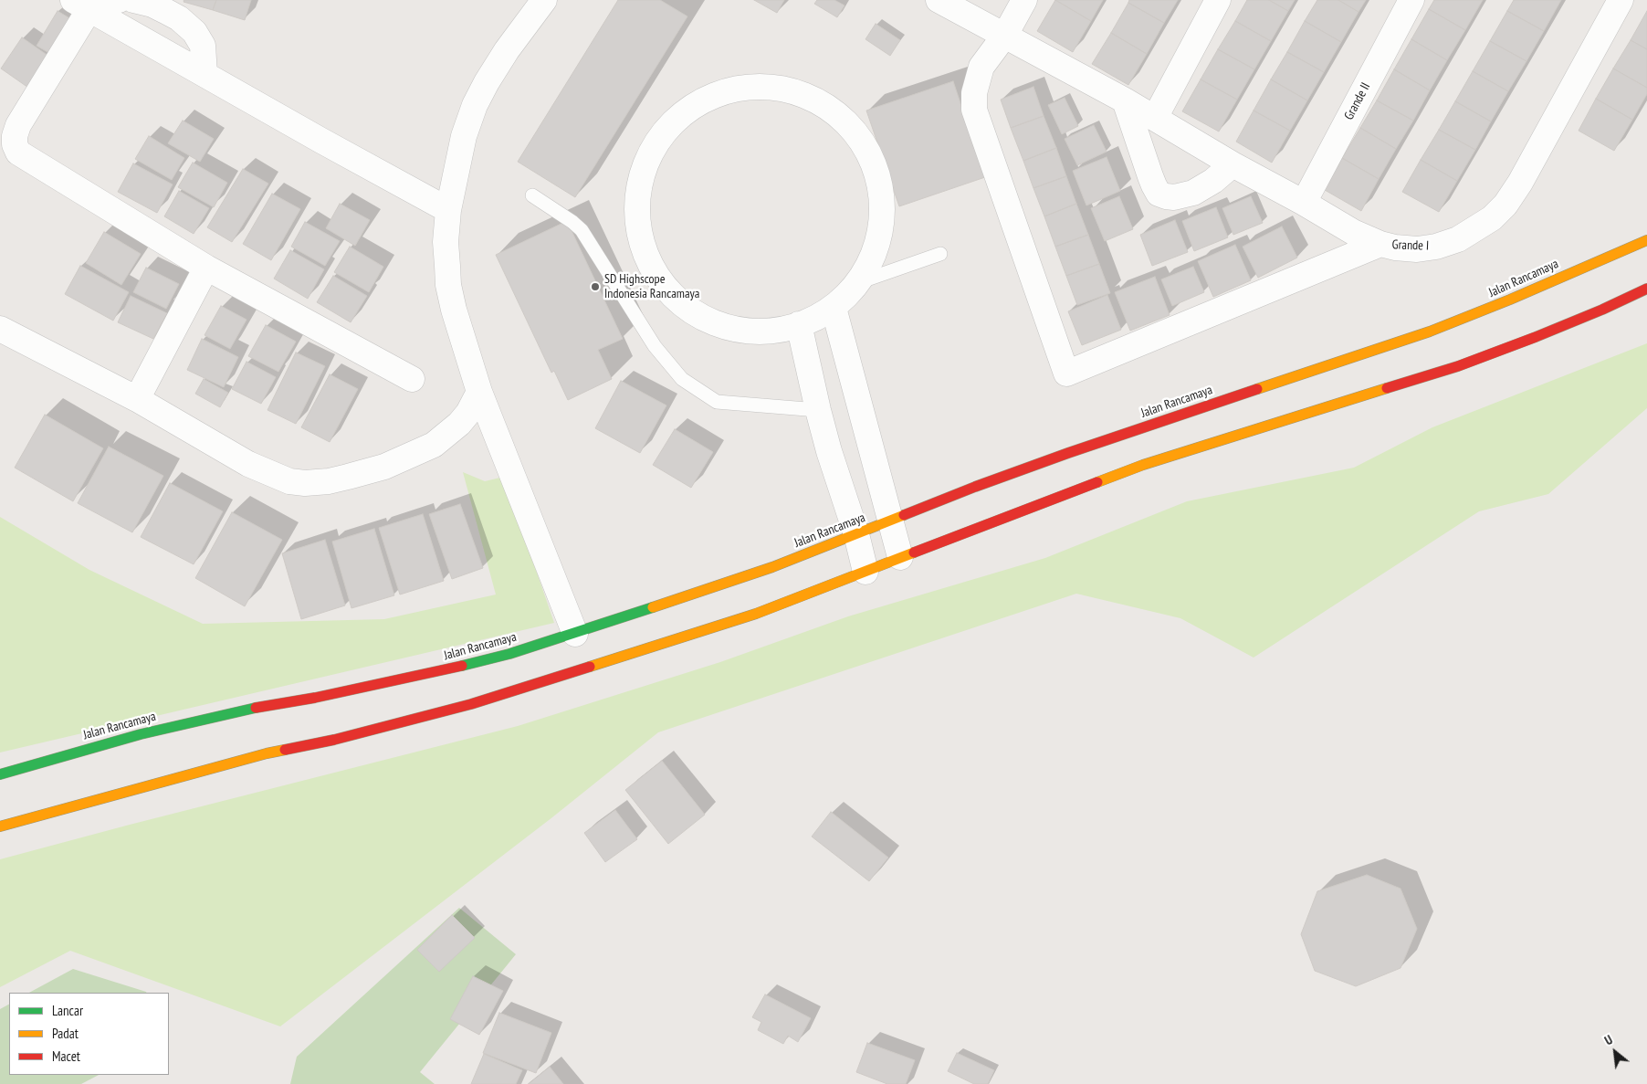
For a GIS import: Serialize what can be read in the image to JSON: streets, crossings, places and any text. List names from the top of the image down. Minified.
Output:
{"streets":{"street":["Grande II","Grande I","Jalan Rancamaya"]},"places":["SD Highscope Indonesia Rancamaya"],"legend":["Lancar","Padat","Macet"],"north":"top left"}
